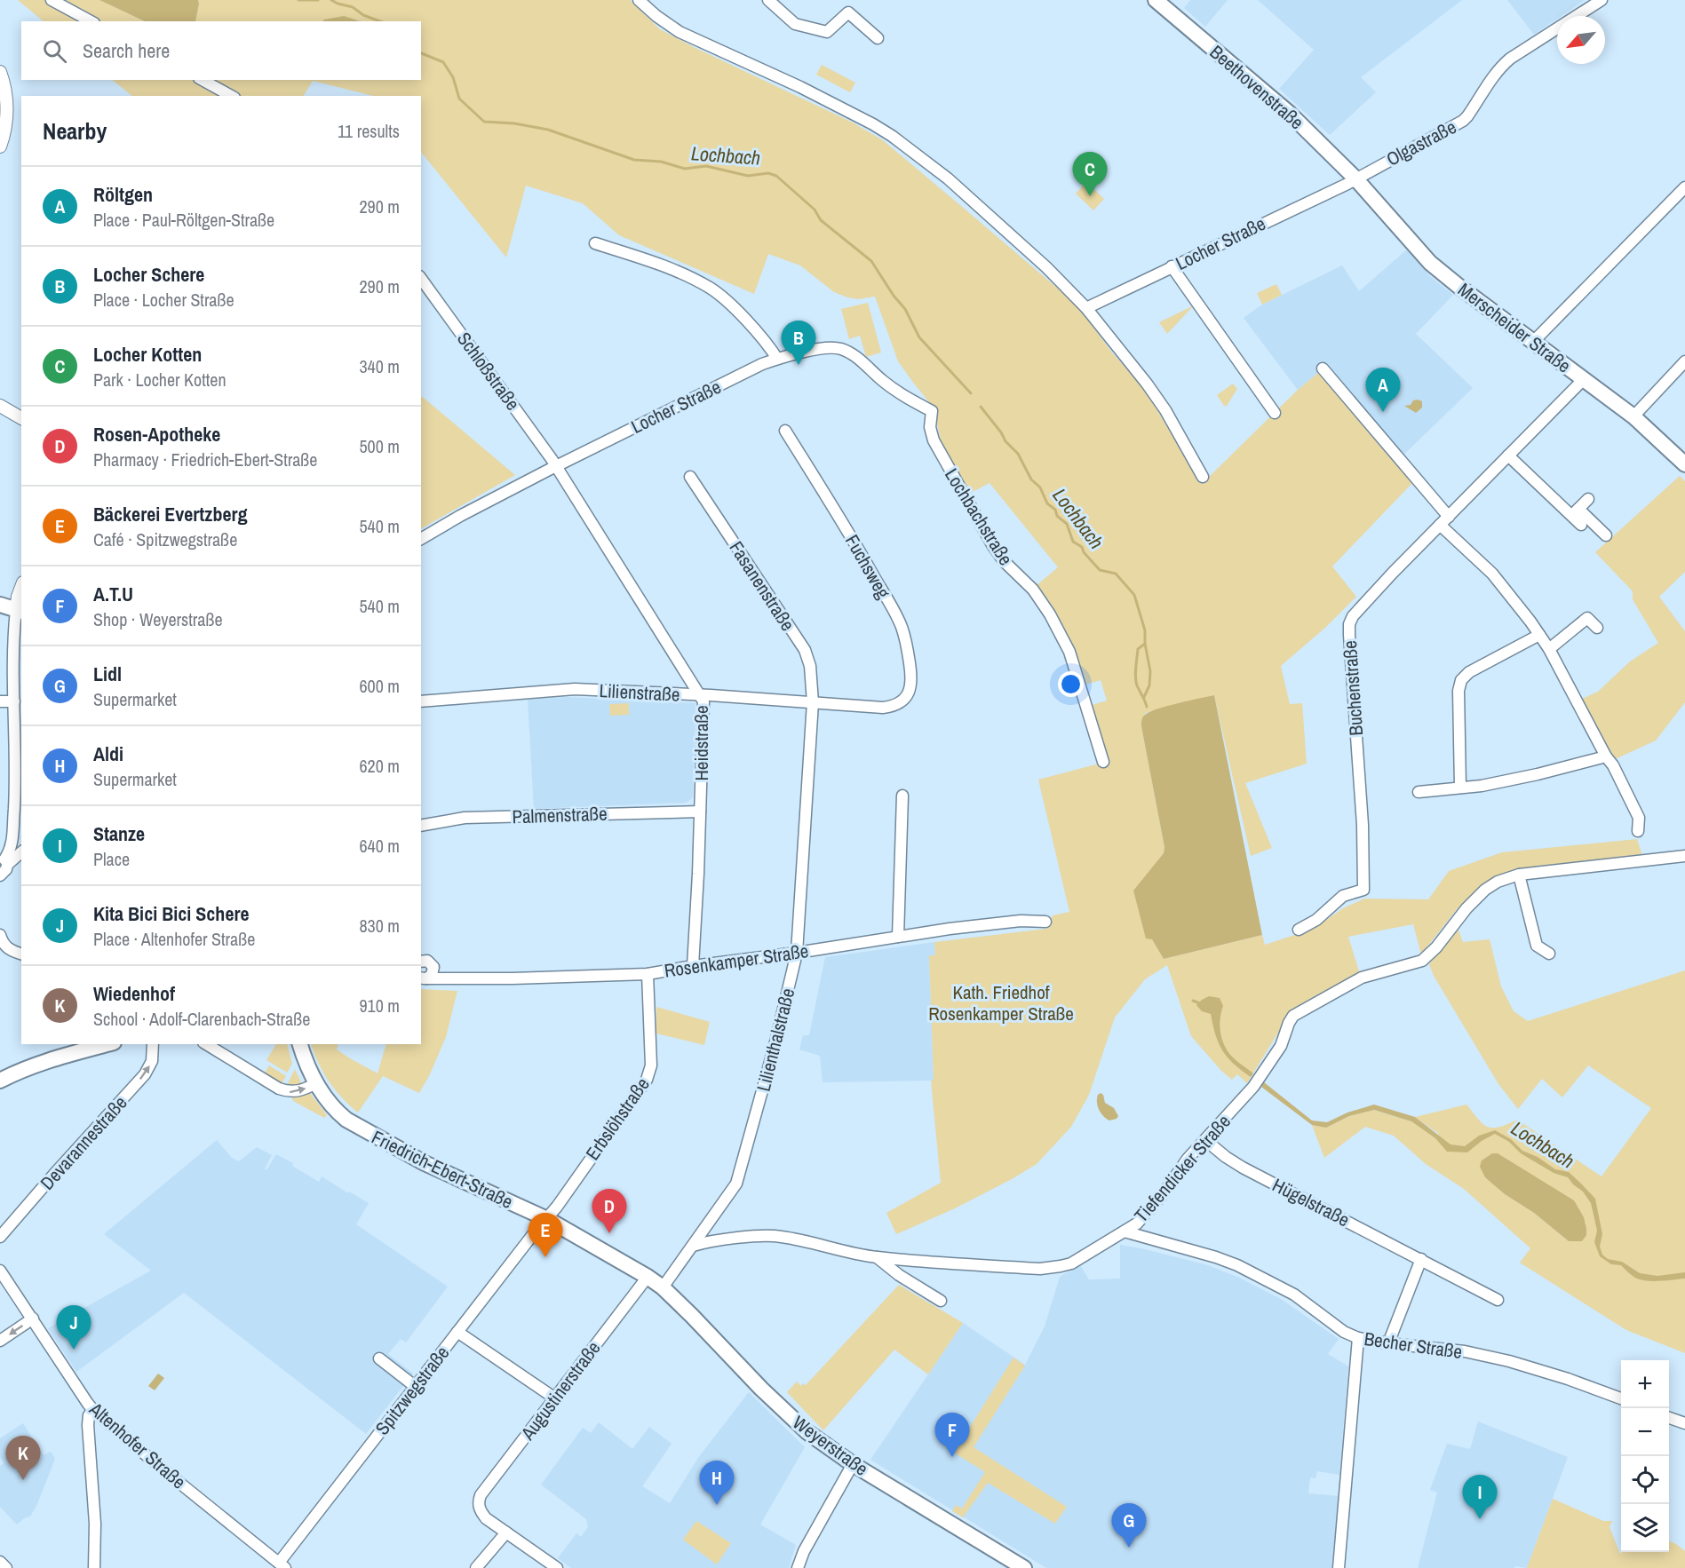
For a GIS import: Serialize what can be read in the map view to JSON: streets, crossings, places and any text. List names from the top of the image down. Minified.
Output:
{"streets":{"main road":["Beethovenstraße","Merscheider Straße","Friedrich-Ebert-Straße","Weyerstraße"],"street":["Olgastraße","Locher Straße","Schloßstraße","Lochbachstraße","Fuchsweg","Fasanenstraße","Buchenstraße","Lilienstraße","Heidstraße","Palmenstraße","Rosenkamper Straße","Lilienthalstraße","Erbslöhstraße","Devarannestraße","Tiefendicker Straße","Hügelstraße","Becher Straße","Spitzwegstraße","Augustinerstraße","Altenhofer Straße"]},"crossings":[["Beethovenstraße","Olgastraße"],["Beethovenstraße","Locher Straße"],["Beethovenstraße","Merscheider Straße"],["Olgastraße","Locher Straße"],["Olgastraße","Merscheider Straße"],["Locher Straße","Merscheider Straße"],["Locher Straße","Schloßstraße"],["Locher Straße","Lochbachstraße"],["Locher Straße","Heidstraße"],["Merscheider Straße","Buchenstraße"],["Schloßstraße","Heidstraße"],["Fuchsweg","Lilienstraße"],["Fasanenstraße","Lilienstraße"],["Fasanenstraße","Lilienthalstraße"],["Lilienstraße","Heidstraße"],["Lilienstraße","Lilienthalstraße"],["Heidstraße","Palmenstraße"],["Heidstraße","Rosenkamper Straße"],["Rosenkamper Straße","Lilienthalstraße"],["Rosenkamper Straße","Erbslöhstraße"],["Lilienthalstraße","Tiefendicker Straße"],["Lilienthalstraße","Friedrich-Ebert-Straße"],["Lilienthalstraße","Weyerstraße"],["Erbslöhstraße","Friedrich-Ebert-Straße"],["Erbslöhstraße","Spitzwegstraße"],["Tiefendicker Straße","Hügelstraße"],["Tiefendicker Straße","Becher Straße"],["Friedrich-Ebert-Straße","Spitzwegstraße"],["Friedrich-Ebert-Straße","Augustinerstraße"],["Friedrich-Ebert-Straße","Weyerstraße"],["Spitzwegstraße","Altenhofer Straße"]],"one_way":["Devarannestraße"],"water":["Lochbach"],"parks":["Kath. Friedhof Rosenkamper Straße"],"north":"bottom left","page":{"search":"Search here","heading":["Nearby","11 results"],"pins":["C","B","A","D","E","J","F","K","H","I","G"],"list":[{"mark":"A","name":"Röltgen","note":"Place · Paul-Röltgen-Straße","value":"290 m"},{"mark":"B","name":"Locher Schere","note":"Place · Locher Straße","value":"290 m"},{"mark":"C","name":"Locher Kotten","note":"Park · Locher Kotten","value":"340 m"},{"mark":"D","name":"Rosen-Apotheke","note":"Pharmacy · Friedrich-Ebert-Straße","value":"500 m"},{"mark":"E","name":"Bäckerei Evertzberg","note":"Café · Spitzwegstraße","value":"540 m"},{"mark":"F","name":"A.T.U","note":"Shop · Weyerstraße","value":"540 m"},{"mark":"G","name":"Lidl","note":"Supermarket","value":"600 m"},{"mark":"H","name":"Aldi","note":"Supermarket","value":"620 m"},{"mark":"I","name":"Stanze","note":"Place","value":"640 m"},{"mark":"J","name":"Kita Bici Bici Schere","note":"Place · Altenhofer Straße","value":"830 m"},{"mark":"K","name":"Wiedenhof","note":"School · Adolf-Clarenbach-Straße","value":"910 m"}],"map_buttons":["+","−"]}}
